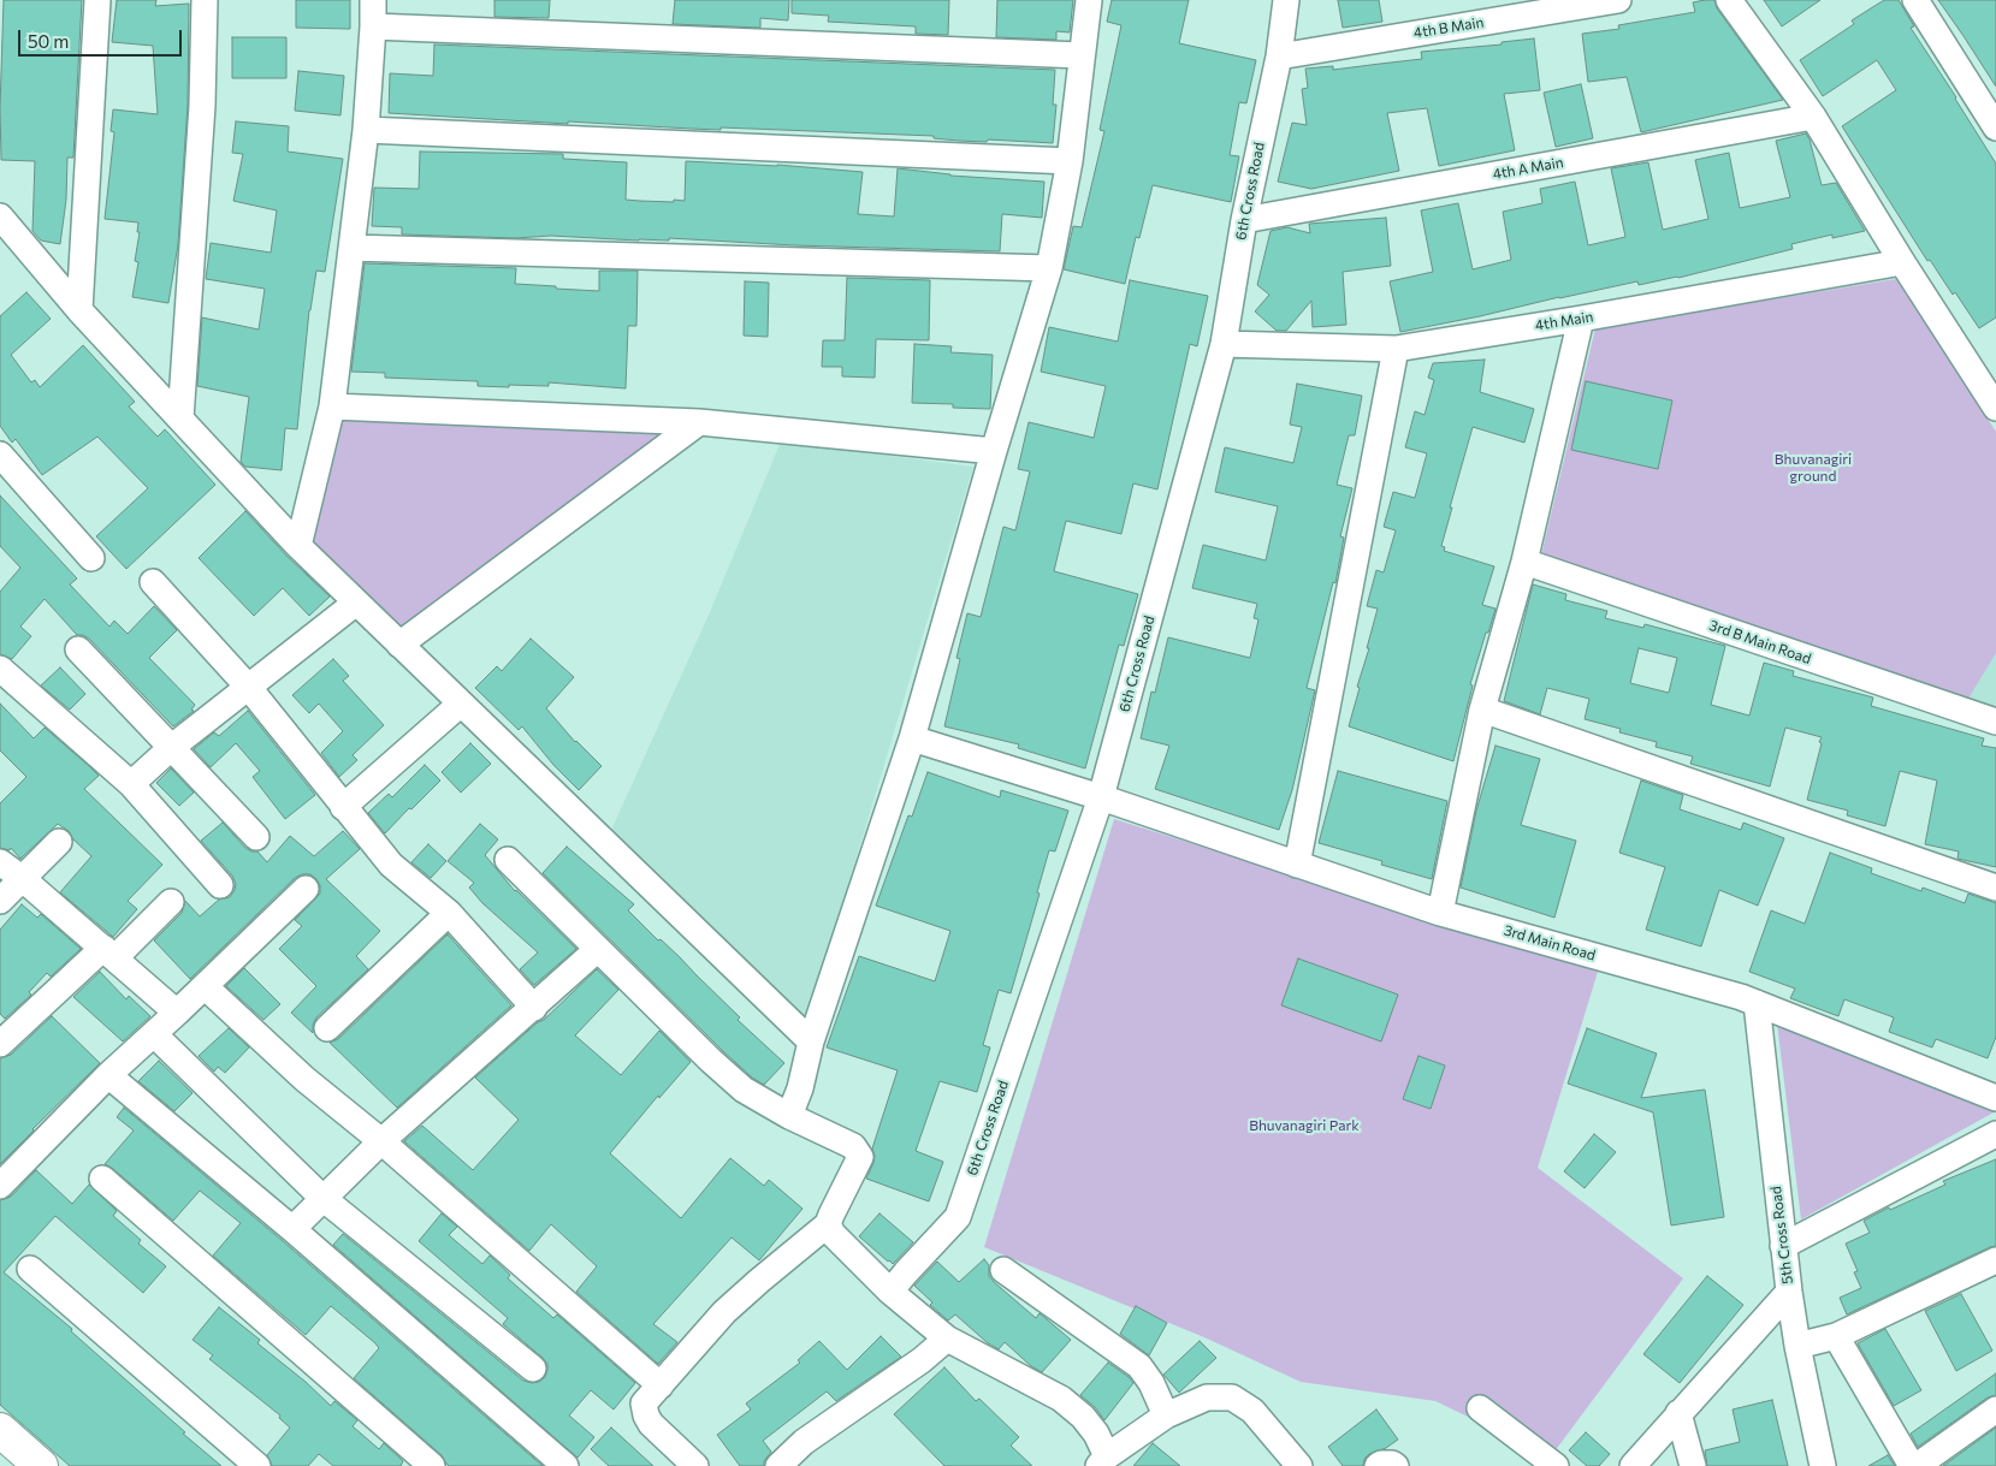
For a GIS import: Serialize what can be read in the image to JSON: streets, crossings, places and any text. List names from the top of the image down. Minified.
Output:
{"streets":{"street":["4th B Main","4th A Main","6th Cross Road","4th Main","3rd B Main Road","3rd Main Road","5th Cross Road"]},"crossings":[["4th B Main","6th Cross Road"],["4th A Main","6th Cross Road"],["6th Cross Road","4th Main"],["6th Cross Road","3rd Main Road"],["3rd Main Road","5th Cross Road"]],"parks":["Bhuvanagiri ground","Bhuvanagiri Park"],"scale_bar":"50 m"}
